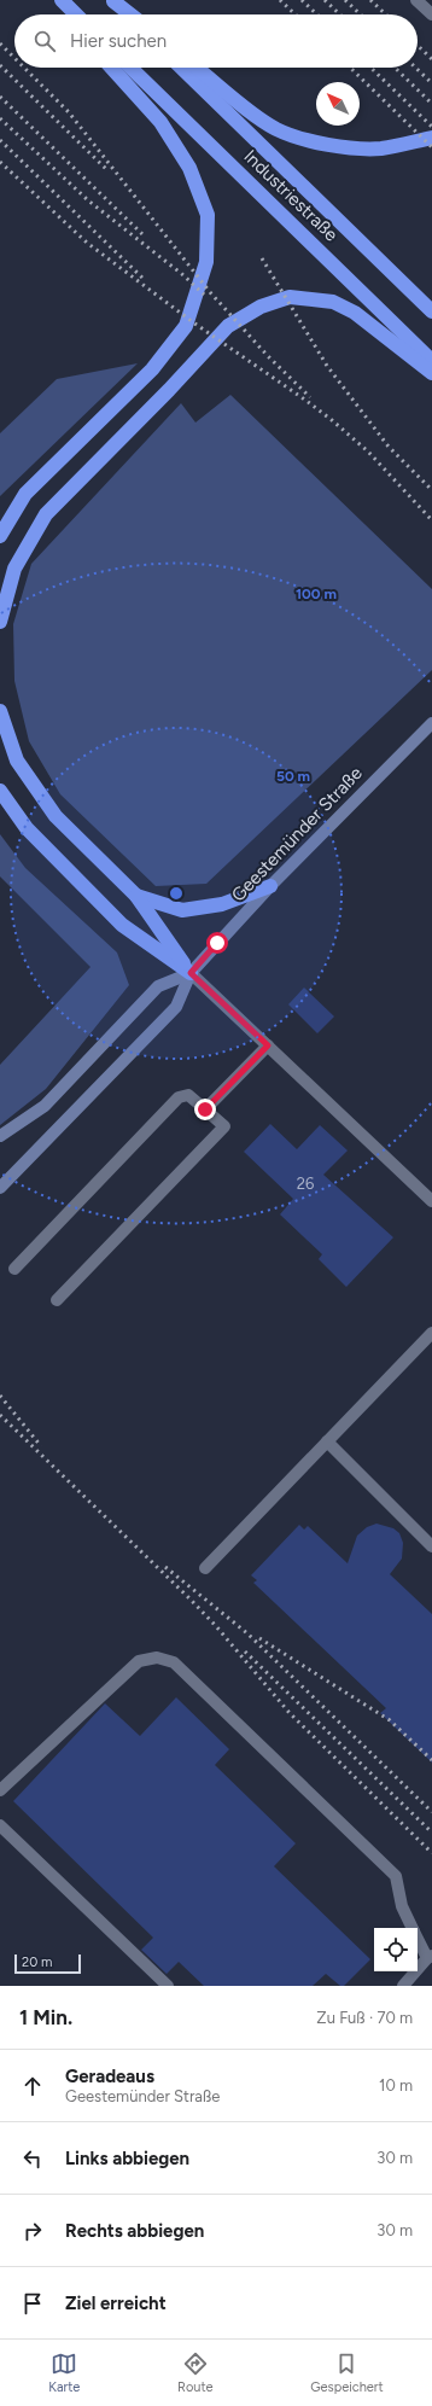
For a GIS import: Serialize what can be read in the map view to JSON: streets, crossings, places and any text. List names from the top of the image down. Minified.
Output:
{"streets":{"highway":["Industriestraße"],"street":["Geestemünder Straße"]},"house_numbers":["26"],"scale_bar":"20 m","north":"top left","page":{"search":"Hier suchen","scale":"20 m","heading":["1 Min.","Zu Fuß · 70 m"],"list":[["Geradeaus","Geestemünder Straße","10 m"],["Links abbiegen","30 m"],["Rechts abbiegen","30 m"],"Ziel erreicht"],"nav":["Karte","Route","Gespeichert"]},"rings":["100 m","50 m"]}
